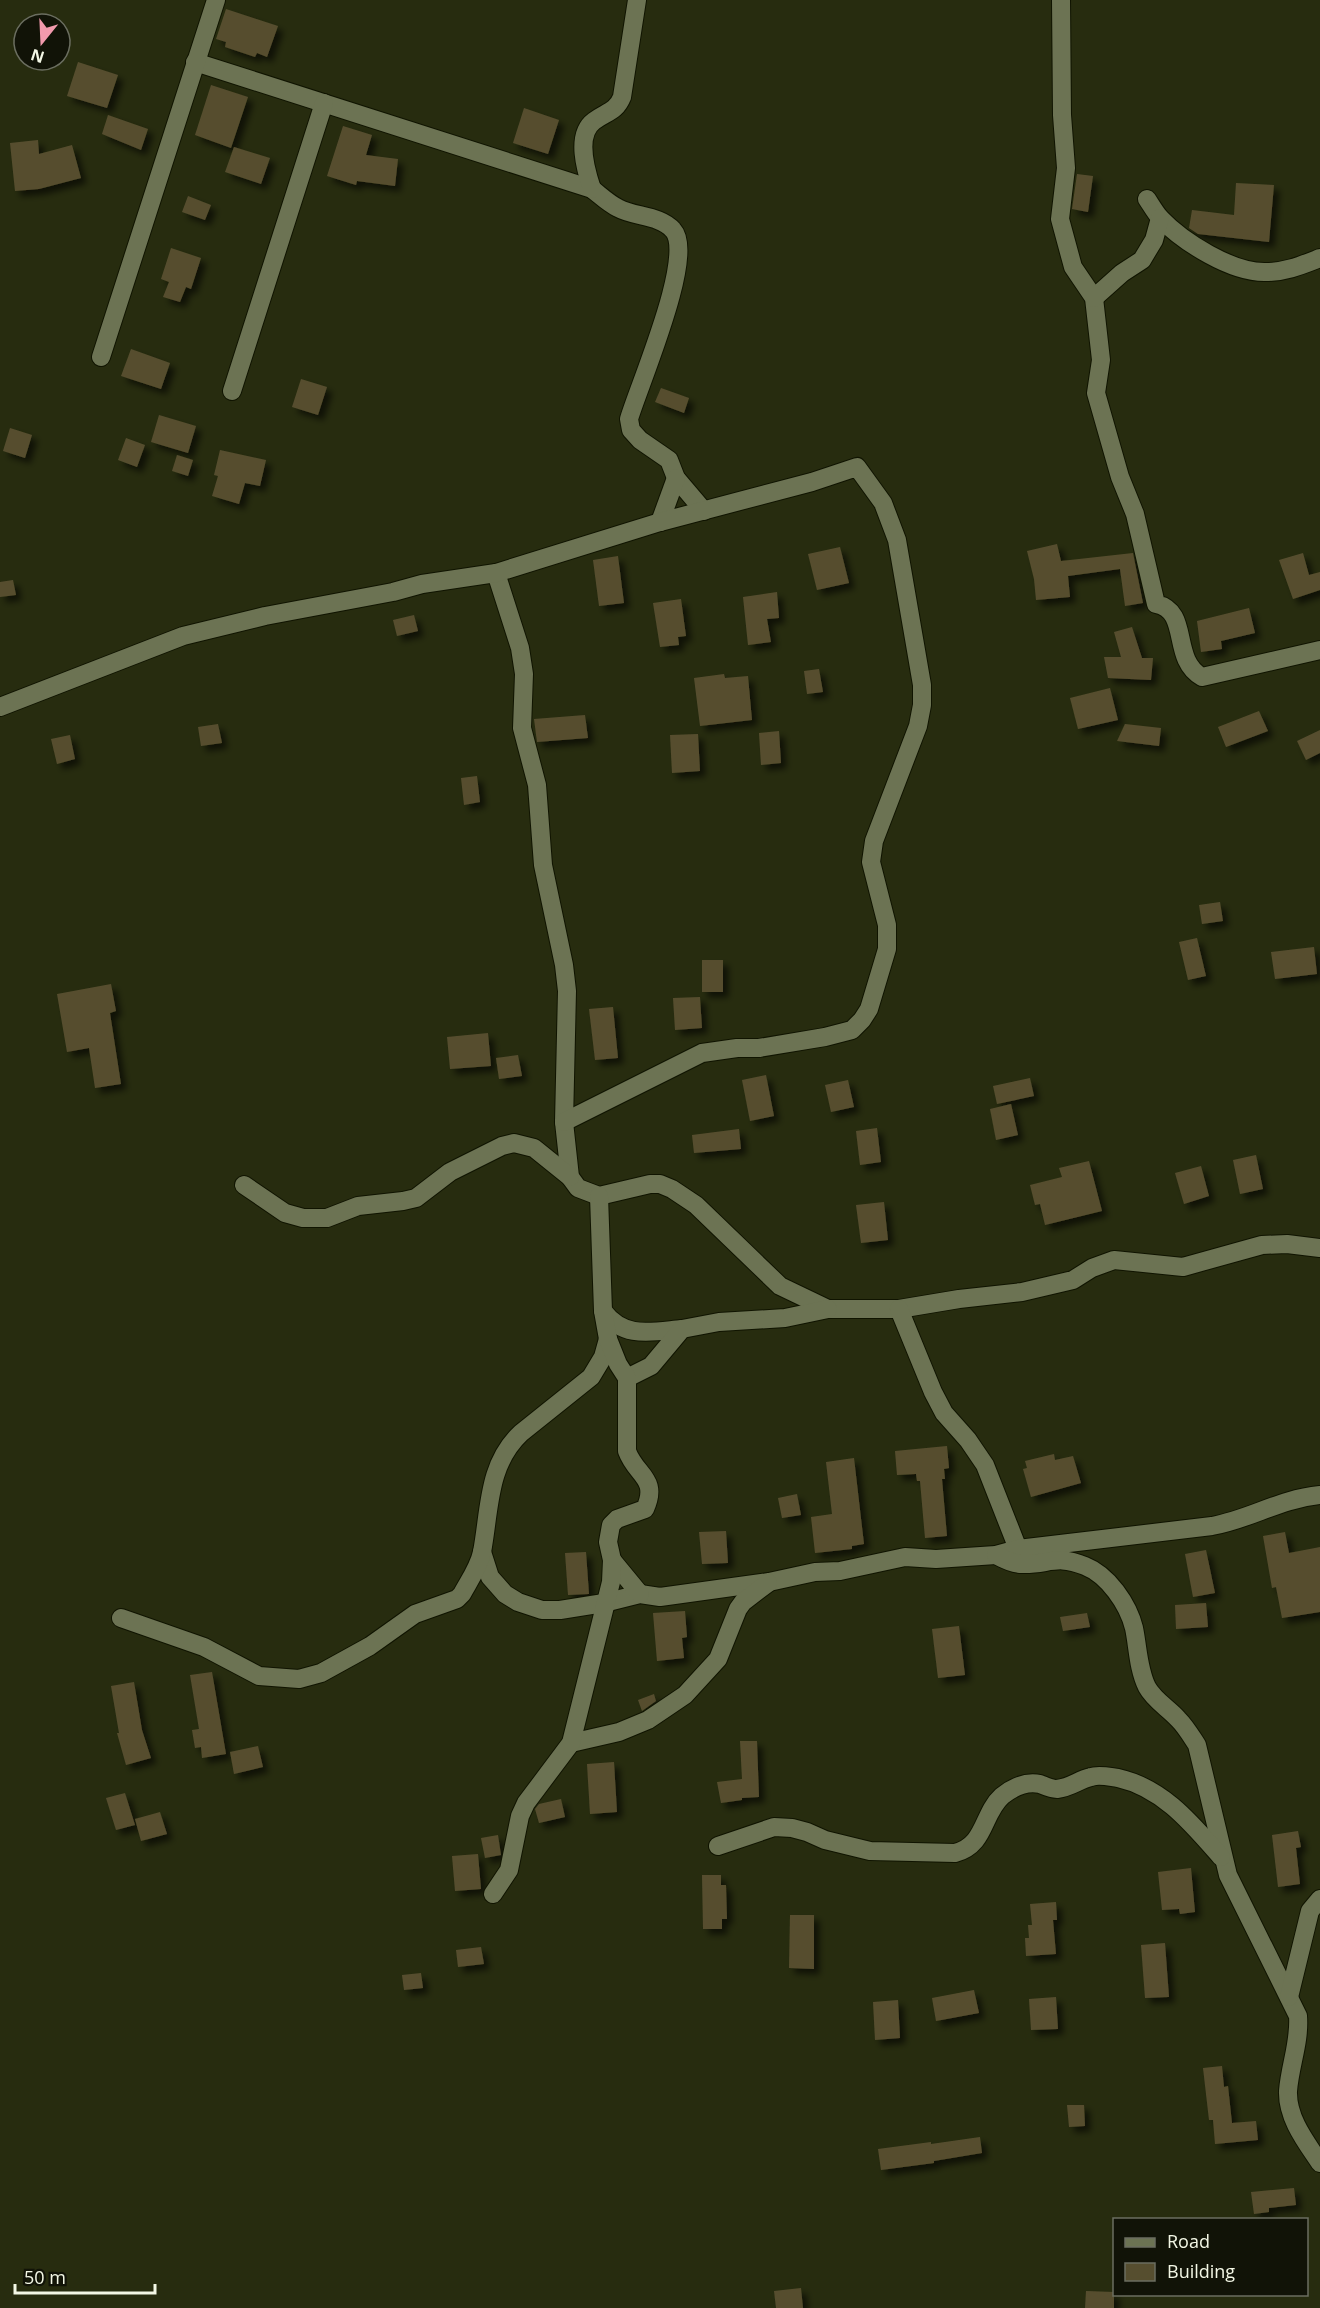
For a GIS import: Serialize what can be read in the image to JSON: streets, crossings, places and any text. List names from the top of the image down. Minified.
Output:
{"legend":["Road","Building"],"scale_bar":"50 m","north":"bottom"}
